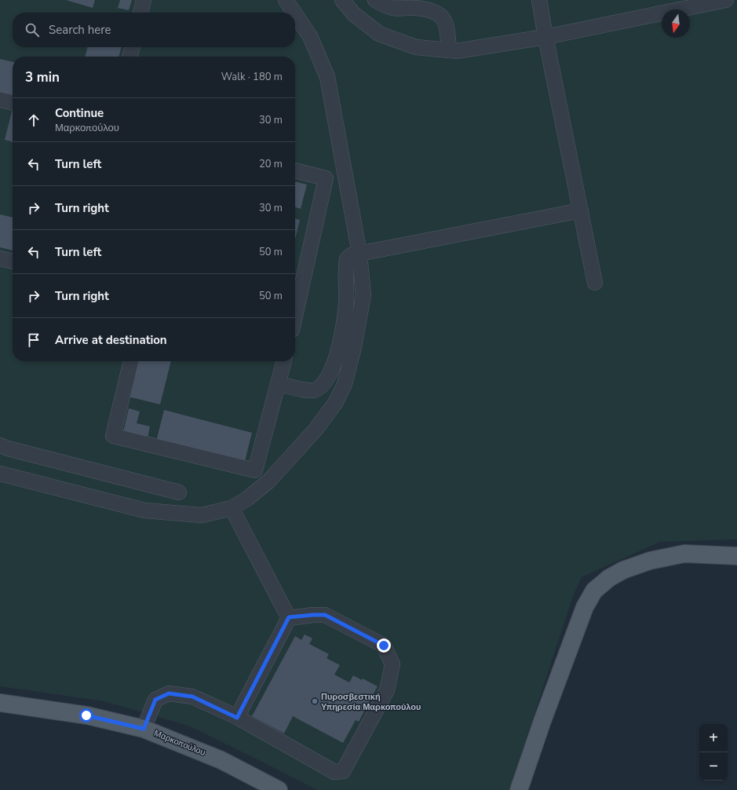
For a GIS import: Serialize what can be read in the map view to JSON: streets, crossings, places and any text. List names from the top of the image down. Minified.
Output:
{"streets":{"main road":["Μαρκοπούλου"]},"places":["Πυροσβεστική Υπηρεσία Μαρκοπούλου"],"north":"bottom","page":{"search":"Search here","heading":["3 min","Walk · 180 m"],"list":[["Continue","Μαρκοπούλου","30 m"],["Turn left","20 m"],["Turn right","30 m"],["Turn left","50 m"],["Turn right","50 m"],"Arrive at destination"],"map_buttons":["+","−"]}}
